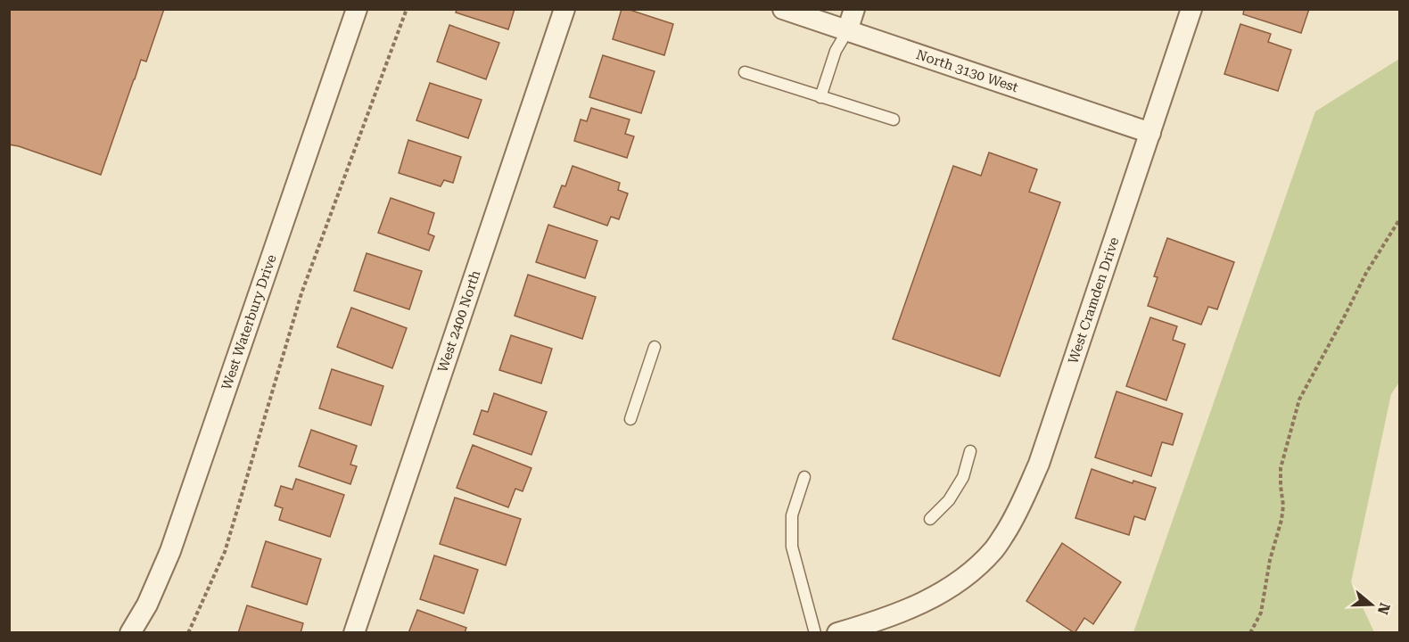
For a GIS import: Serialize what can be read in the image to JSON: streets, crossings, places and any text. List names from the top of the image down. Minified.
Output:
{"streets":{"street":["North 3130 West","West Cramden Drive","West 2400 North","West Waterbury Drive"]},"crossings":[["North 3130 West","West Cramden Drive"]],"north":"right"}
